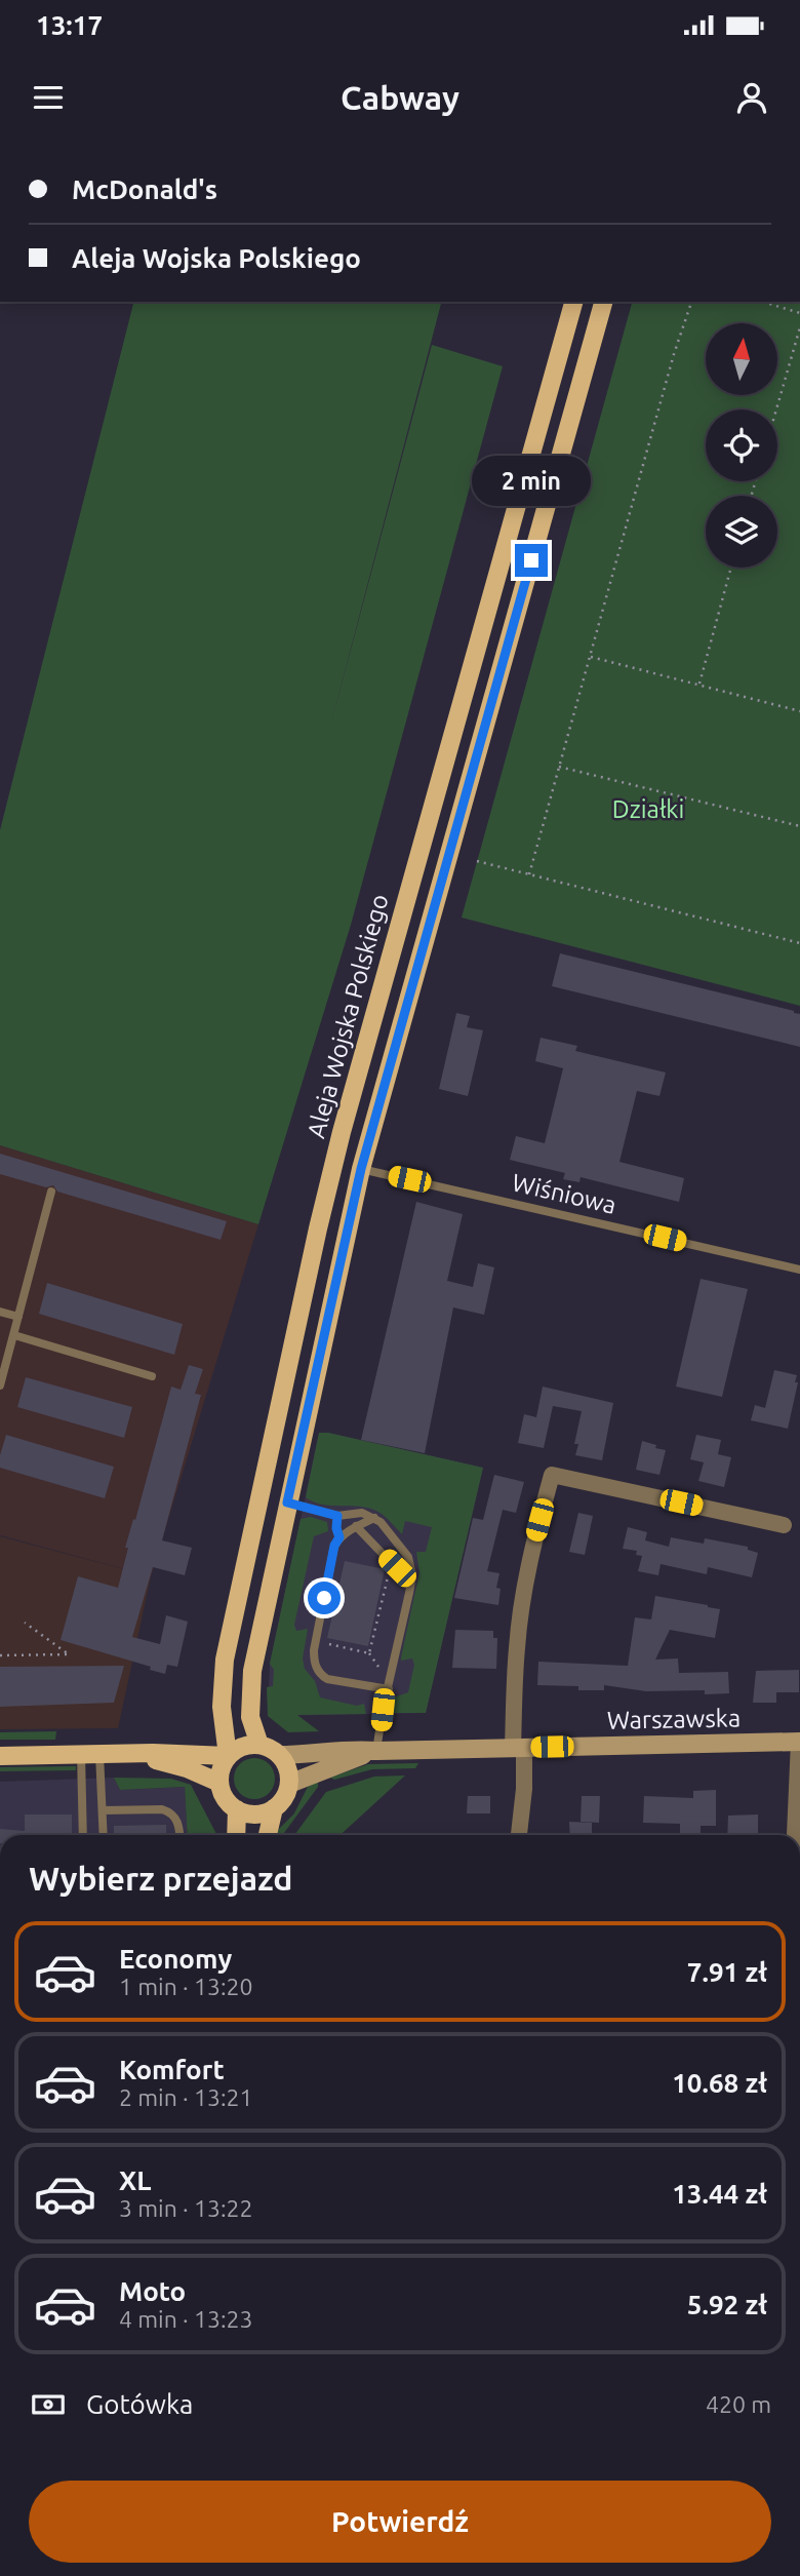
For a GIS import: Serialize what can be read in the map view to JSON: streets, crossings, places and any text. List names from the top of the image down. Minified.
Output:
{"streets":{"main road":["Aleja Wojska Polskiego","Warszawska"],"lane":["Wiśniowa"]},"crossings":[["Aleja Wojska Polskiego","Warszawska"]],"parks":["Działki"],"north":"top","page":{"status":"13:17","header":"Cabway","banner":["McDonald's","Aleja Wojska Polskiego"],"bubble":"2 min","heading":"Wybierz przejazd","list":[{"name":"Economy","note":"1 min · 13:20","value":"7.91 zł"},{"name":"Komfort","note":"2 min · 13:21","value":"10.68 zł"},{"name":"XL","note":"3 min · 13:22","value":"13.44 zł"},{"name":"Moto","note":"4 min · 13:23","value":"5.92 zł"}],"pay":["Gotówka","420 m"],"buttons":"Potwierdź"}}
